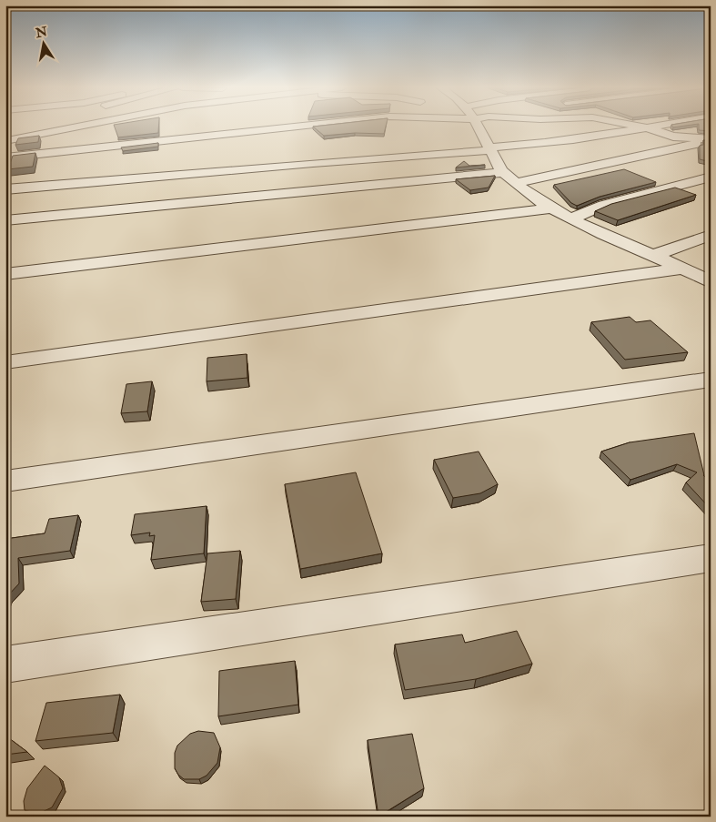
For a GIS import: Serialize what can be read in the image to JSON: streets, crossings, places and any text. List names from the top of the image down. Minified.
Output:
{"north":"top"}
